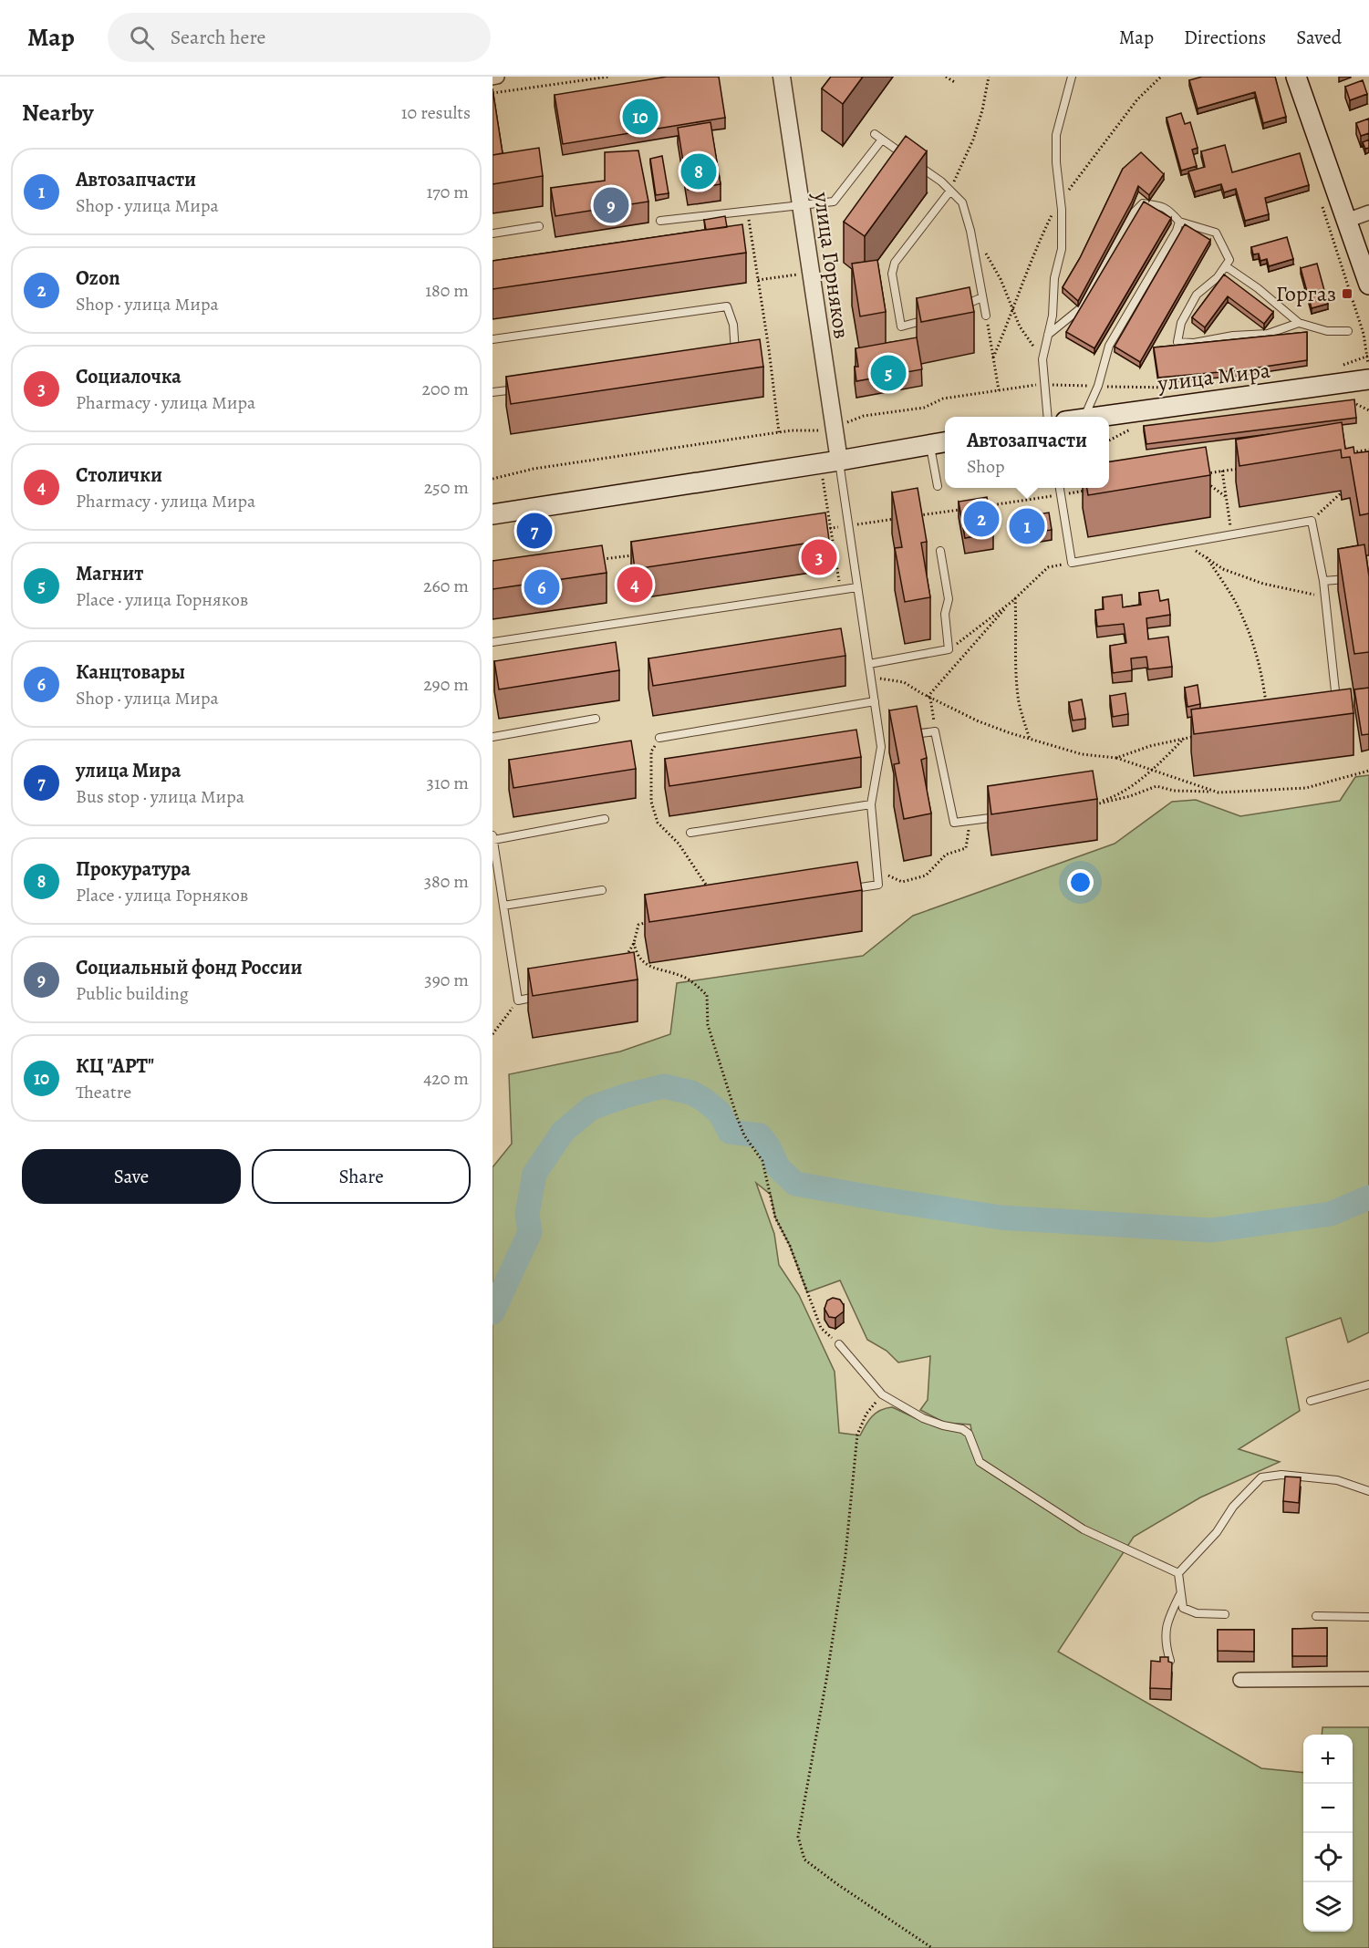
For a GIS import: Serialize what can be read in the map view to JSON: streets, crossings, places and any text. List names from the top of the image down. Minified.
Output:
{"streets":{"main road":["улица Мира"],"street":["улица Горняков"]},"places":{"transit":["Горгаз"]},"page":{"header":"Map","search":"Search here","nav":["Map","Directions","Saved"],"heading":["Nearby","10 results"],"pins":["10","8","9","5","2","1","7","3","4","6"],"list":[{"mark":"1","name":"Автозапчасти","note":"Shop · улица Мира","value":"170 m"},{"mark":"2","name":"Ozon","note":"Shop · улица Мира","value":"180 m"},{"mark":"3","name":"Социалочка","note":"Pharmacy · улица Мира","value":"200 m"},{"mark":"4","name":"Столички","note":"Pharmacy · улица Мира","value":"250 m"},{"mark":"5","name":"Магнит","note":"Place · улица Горняков","value":"260 m"},{"mark":"6","name":"Канцтовары","note":"Shop · улица Мира","value":"290 m"},{"mark":"7","name":"улица Мира","note":"Bus stop · улица Мира","value":"310 m"},{"mark":"8","name":"Прокуратура","note":"Place · улица Горняков","value":"380 m"},{"mark":"9","name":"Социальный фонд России","note":"Public building","value":"390 m"},{"mark":"10","name":"КЦ \"АРТ\"","note":"Theatre","value":"420 m"}],"popup":["Автозапчасти","Shop"],"buttons":["Save","Share"],"map_buttons":["+","−"]}}
